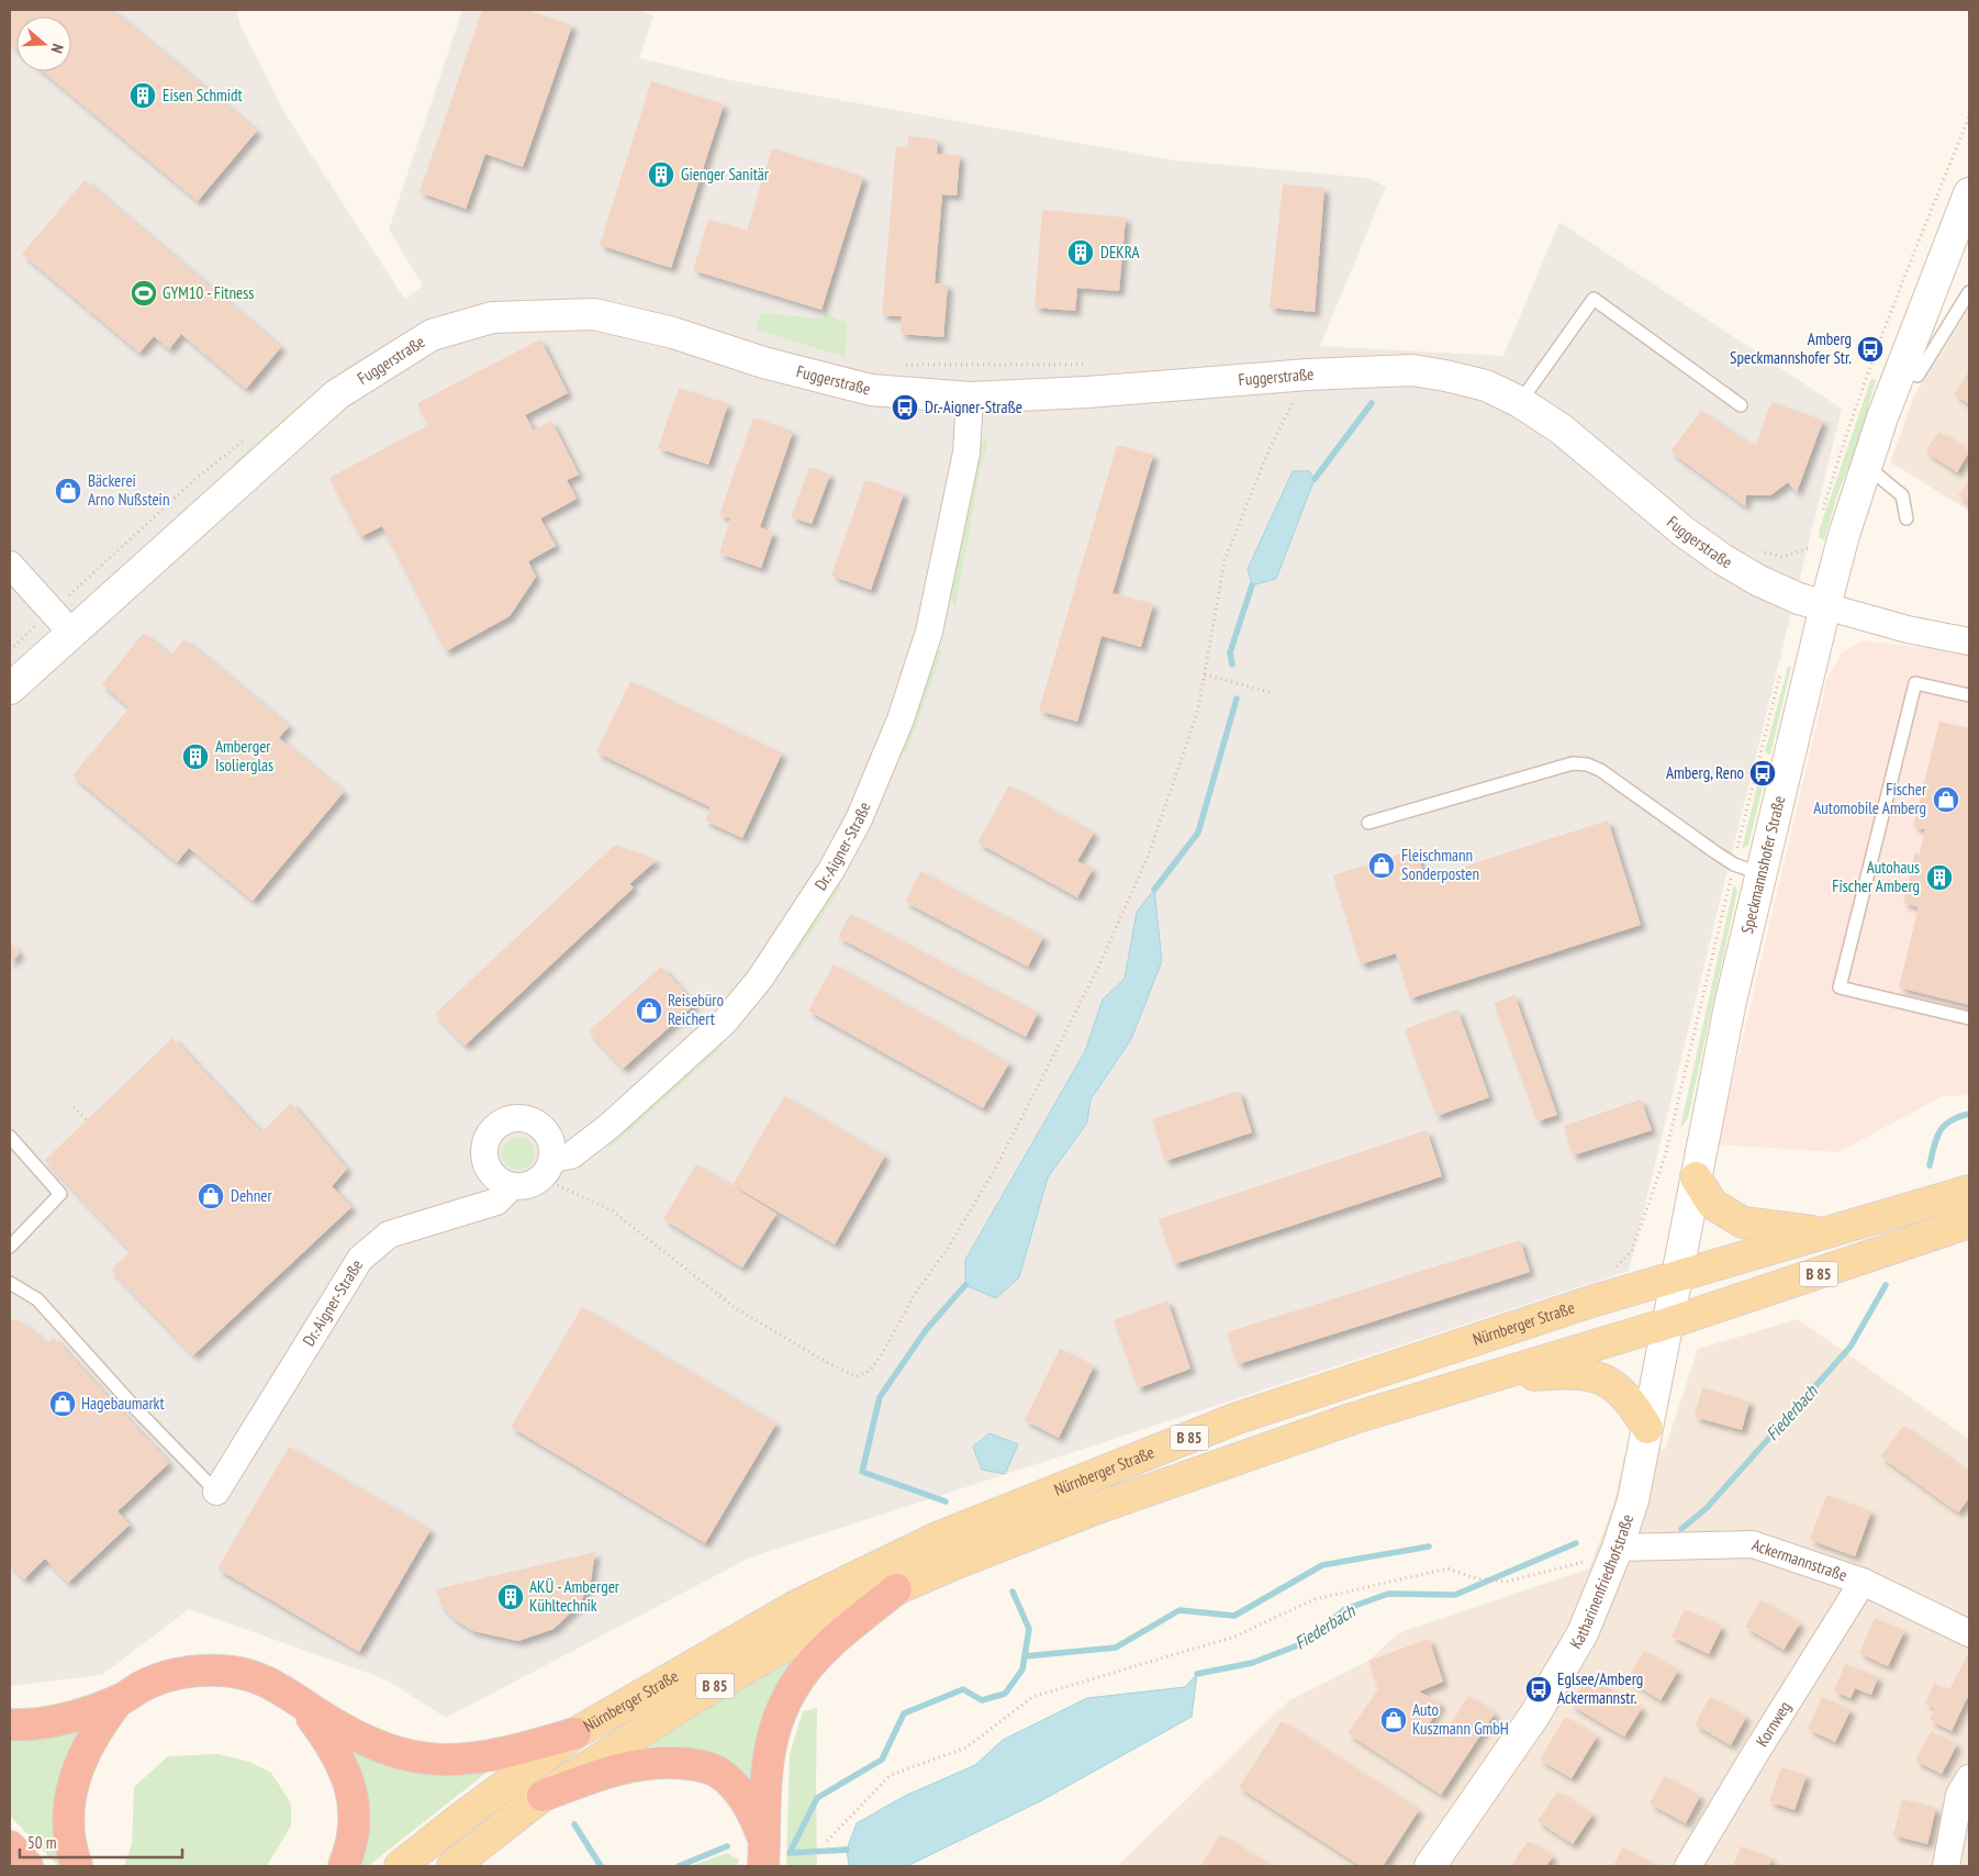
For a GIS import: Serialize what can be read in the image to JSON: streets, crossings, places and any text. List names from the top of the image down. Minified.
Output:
{"streets":{"main road":["B 85","Nürnberger Straße"],"street":["Fuggerstraße","Dr.-Aigner-Straße","Speckmannshofer Straße","Ackermannstraße","Katharinenfriedhofstraße","Kornweg"]},"crossings":[["Fuggerstraße","Dr.-Aigner-Straße"],["Fuggerstraße","Speckmannshofer Straße"],["Speckmannshofer Straße","Nürnberger Straße"],["Speckmannshofer Straße","Katharinenfriedhofstraße"],["Nürnberger Straße","Katharinenfriedhofstraße"],["Ackermannstraße","Katharinenfriedhofstraße"],["Ackermannstraße","Kornweg"]],"water":["Fiederbach"],"places":{"building":["Eisen Schmidt","Gienger Sanitär","DEKRA","Amberger Isolierglas","Autohaus Fischer Amberg","AKÜ - Amberger Kühltechnik"],"sports":["GYM10 - Fitness"],"bus stop":["Amberg Speckmannshofer Str.","Dr.-Aigner-Straße","Amberg, Reno","Eglsee/Amberg Ackermannstr."],"shop":["Bäckerei Arno Nußstein","Fischer Automobile Amberg","Fleischmann Sonderposten","Reisebüro Reichert","Dehner","Hagebaumarkt","Auto Kuszmann GmbH"]},"scale_bar":"50 m","north":"right"}
